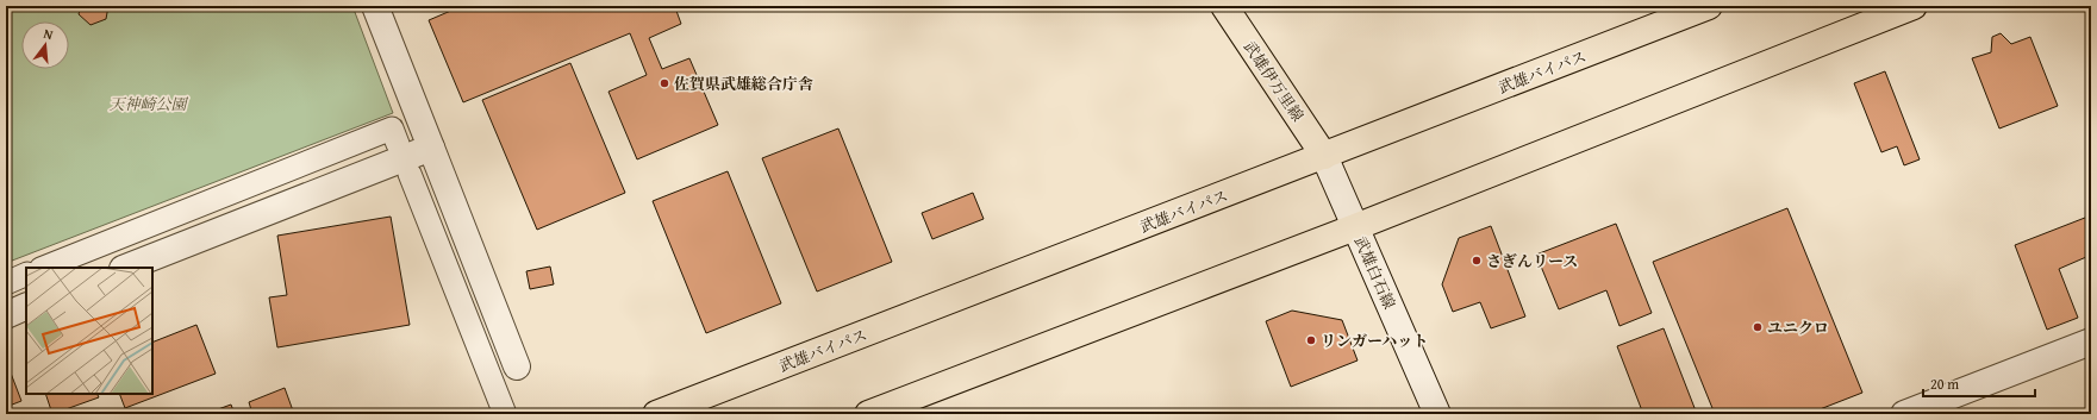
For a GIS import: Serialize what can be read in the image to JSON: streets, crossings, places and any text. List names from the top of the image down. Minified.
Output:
{"streets":{"main road":["武雄バイパス","武雄伊万里線"],"street":["武雄白石線"]},"crossings":[["武雄バイパス","武雄伊万里線"],["武雄バイパス","武雄白石線"],["武雄伊万里線","武雄白石線"]],"parks":["天神崎公園"],"places":["佐賀県武雄総合庁舎","さぎんリース","ユニクロ","リンガーハット"],"scale_bar":"20 m","north":"top"}
